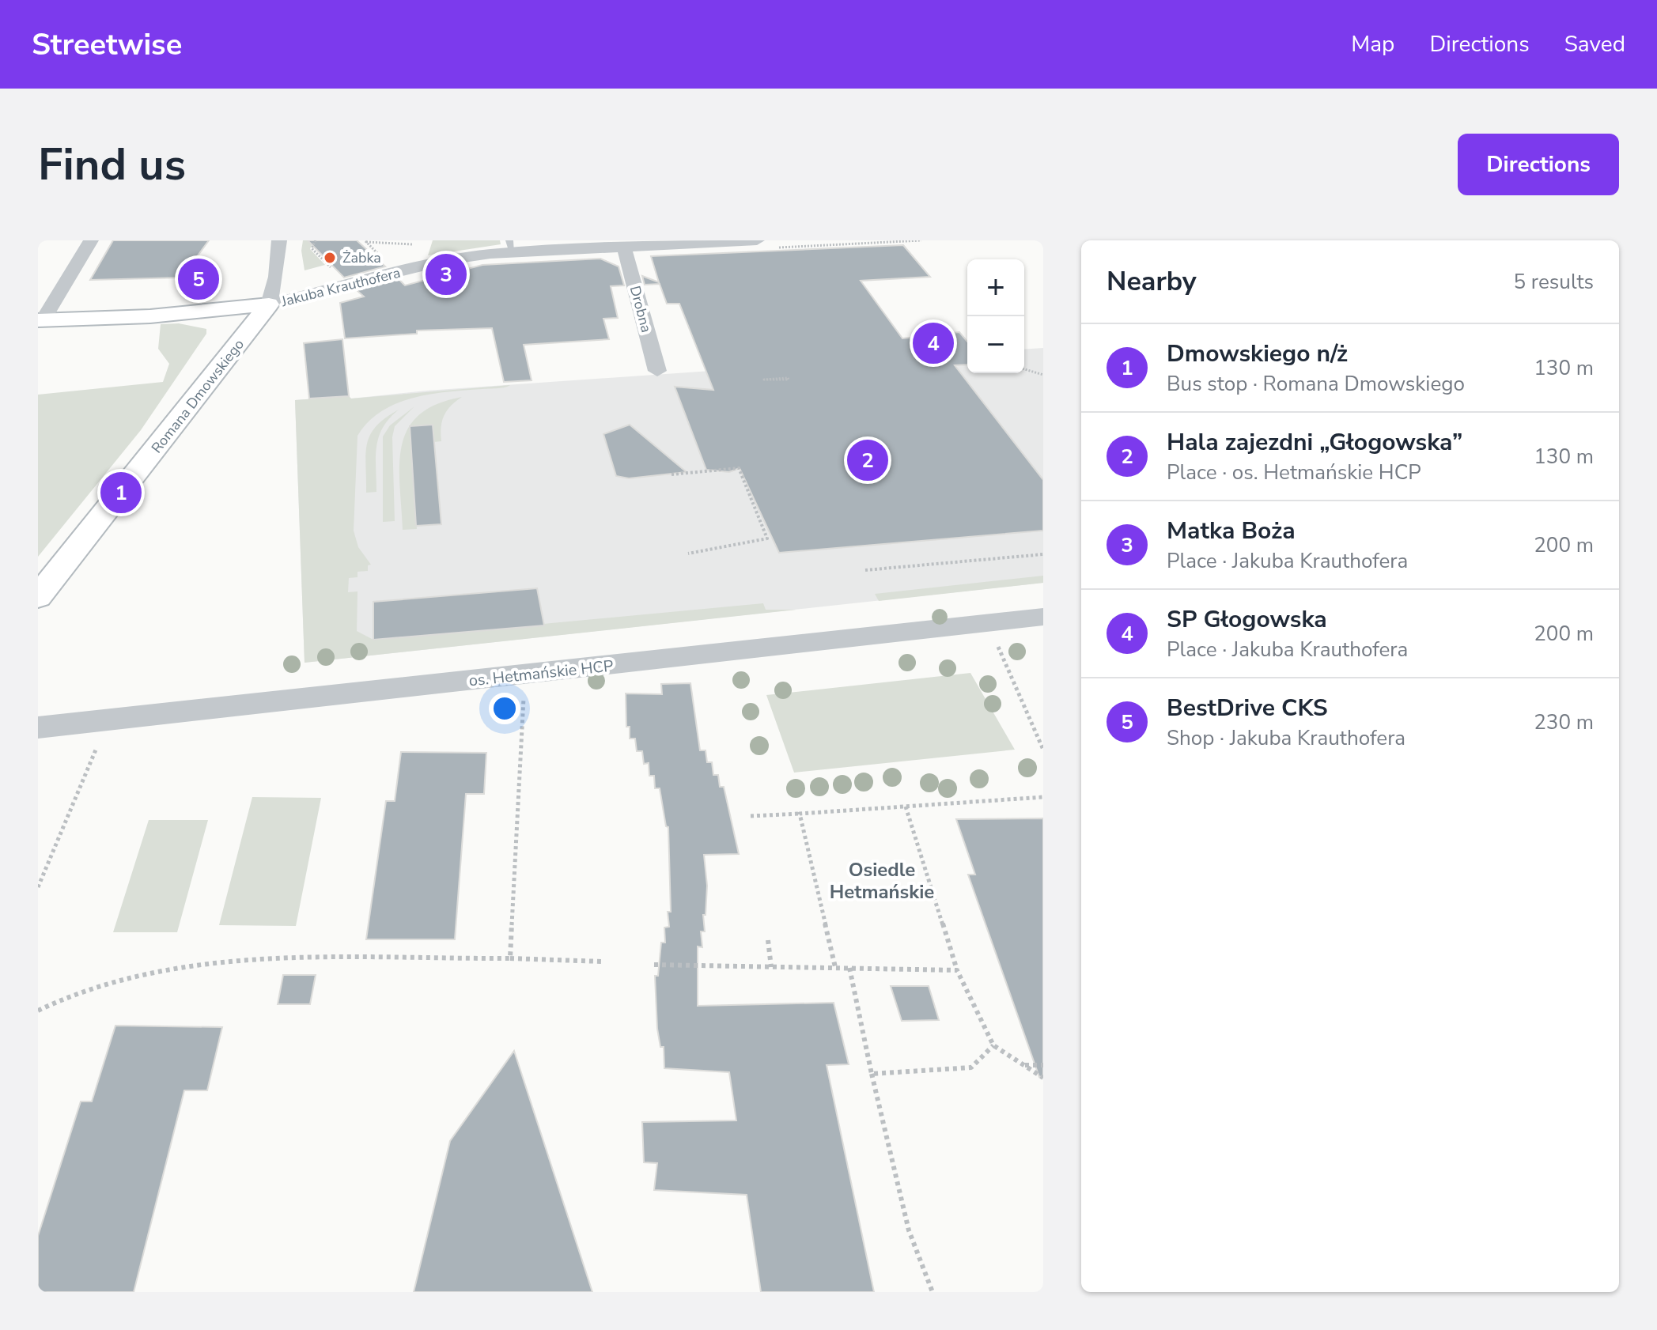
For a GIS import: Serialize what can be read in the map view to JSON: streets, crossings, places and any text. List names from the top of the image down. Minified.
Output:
{"streets":{"street":["Jakuba Krauthofera","Drobna","Romana Dmowskiego","os. Hetmańskie HCP"]},"crossings":[["Jakuba Krauthofera","Drobna"],["Jakuba Krauthofera","Romana Dmowskiego"]],"districts":["Osiedle Hetmańskie"],"places":["Żabka"],"page":{"header":"Streetwise","nav":["Map","Directions","Saved"],"buttons":"Directions","title":"Find us","heading":["Nearby","5 results"],"pins":["3","5","4","2","1"],"map_buttons":["+","−"],"list":[{"mark":"1","name":"Dmowskiego n/ż","note":"Bus stop · Romana Dmowskiego","value":"130 m"},{"mark":"2","name":"Hala zajezdni „Głogowska”","note":"Place · os. Hetmańskie HCP","value":"130 m"},{"mark":"3","name":"Matka Boża","note":"Place · Jakuba Krauthofera","value":"200 m"},{"mark":"4","name":"SP Głogowska","note":"Place · Jakuba Krauthofera","value":"200 m"},{"mark":"5","name":"BestDrive CKS","note":"Shop · Jakuba Krauthofera","value":"230 m"}]}}
